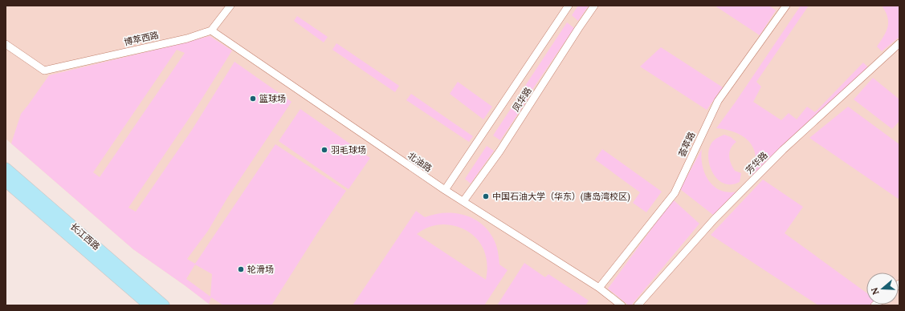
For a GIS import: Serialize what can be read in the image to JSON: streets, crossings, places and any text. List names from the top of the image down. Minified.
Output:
{"streets":{"main road":["长江西路"],"street":["博萃西路","凤华路","荟萃路","北油路","芳华路"]},"crossings":[["博萃西路","北油路"],["凤华路","北油路"],["荟萃路","北油路"]],"places":["篮球场","羽毛球场","中国石油大学（华东）(唐岛湾校区)","轮滑场"],"north":"left"}
